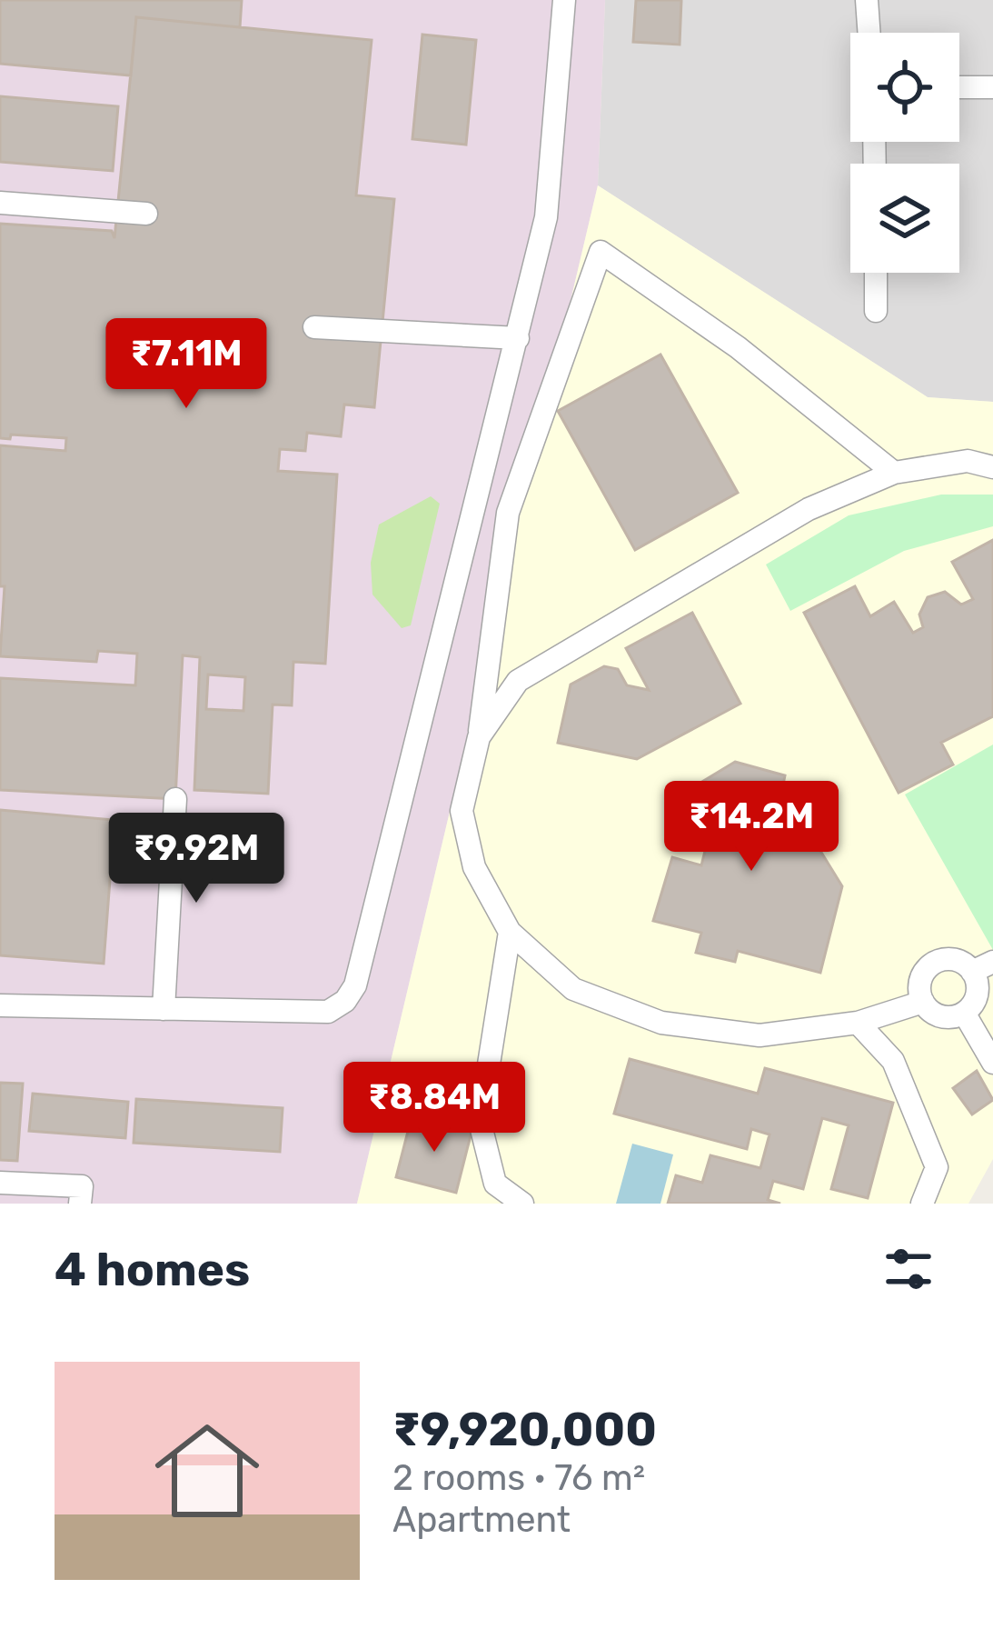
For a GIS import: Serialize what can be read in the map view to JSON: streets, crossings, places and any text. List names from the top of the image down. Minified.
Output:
{"page":{"price":["₹7.11M","₹14.2M","₹9.92M","₹8.84M"],"heading":"4 homes","list":[{"name":"₹9,920,000","note":"2 rooms · 76 m² · Apartment"}]}}
